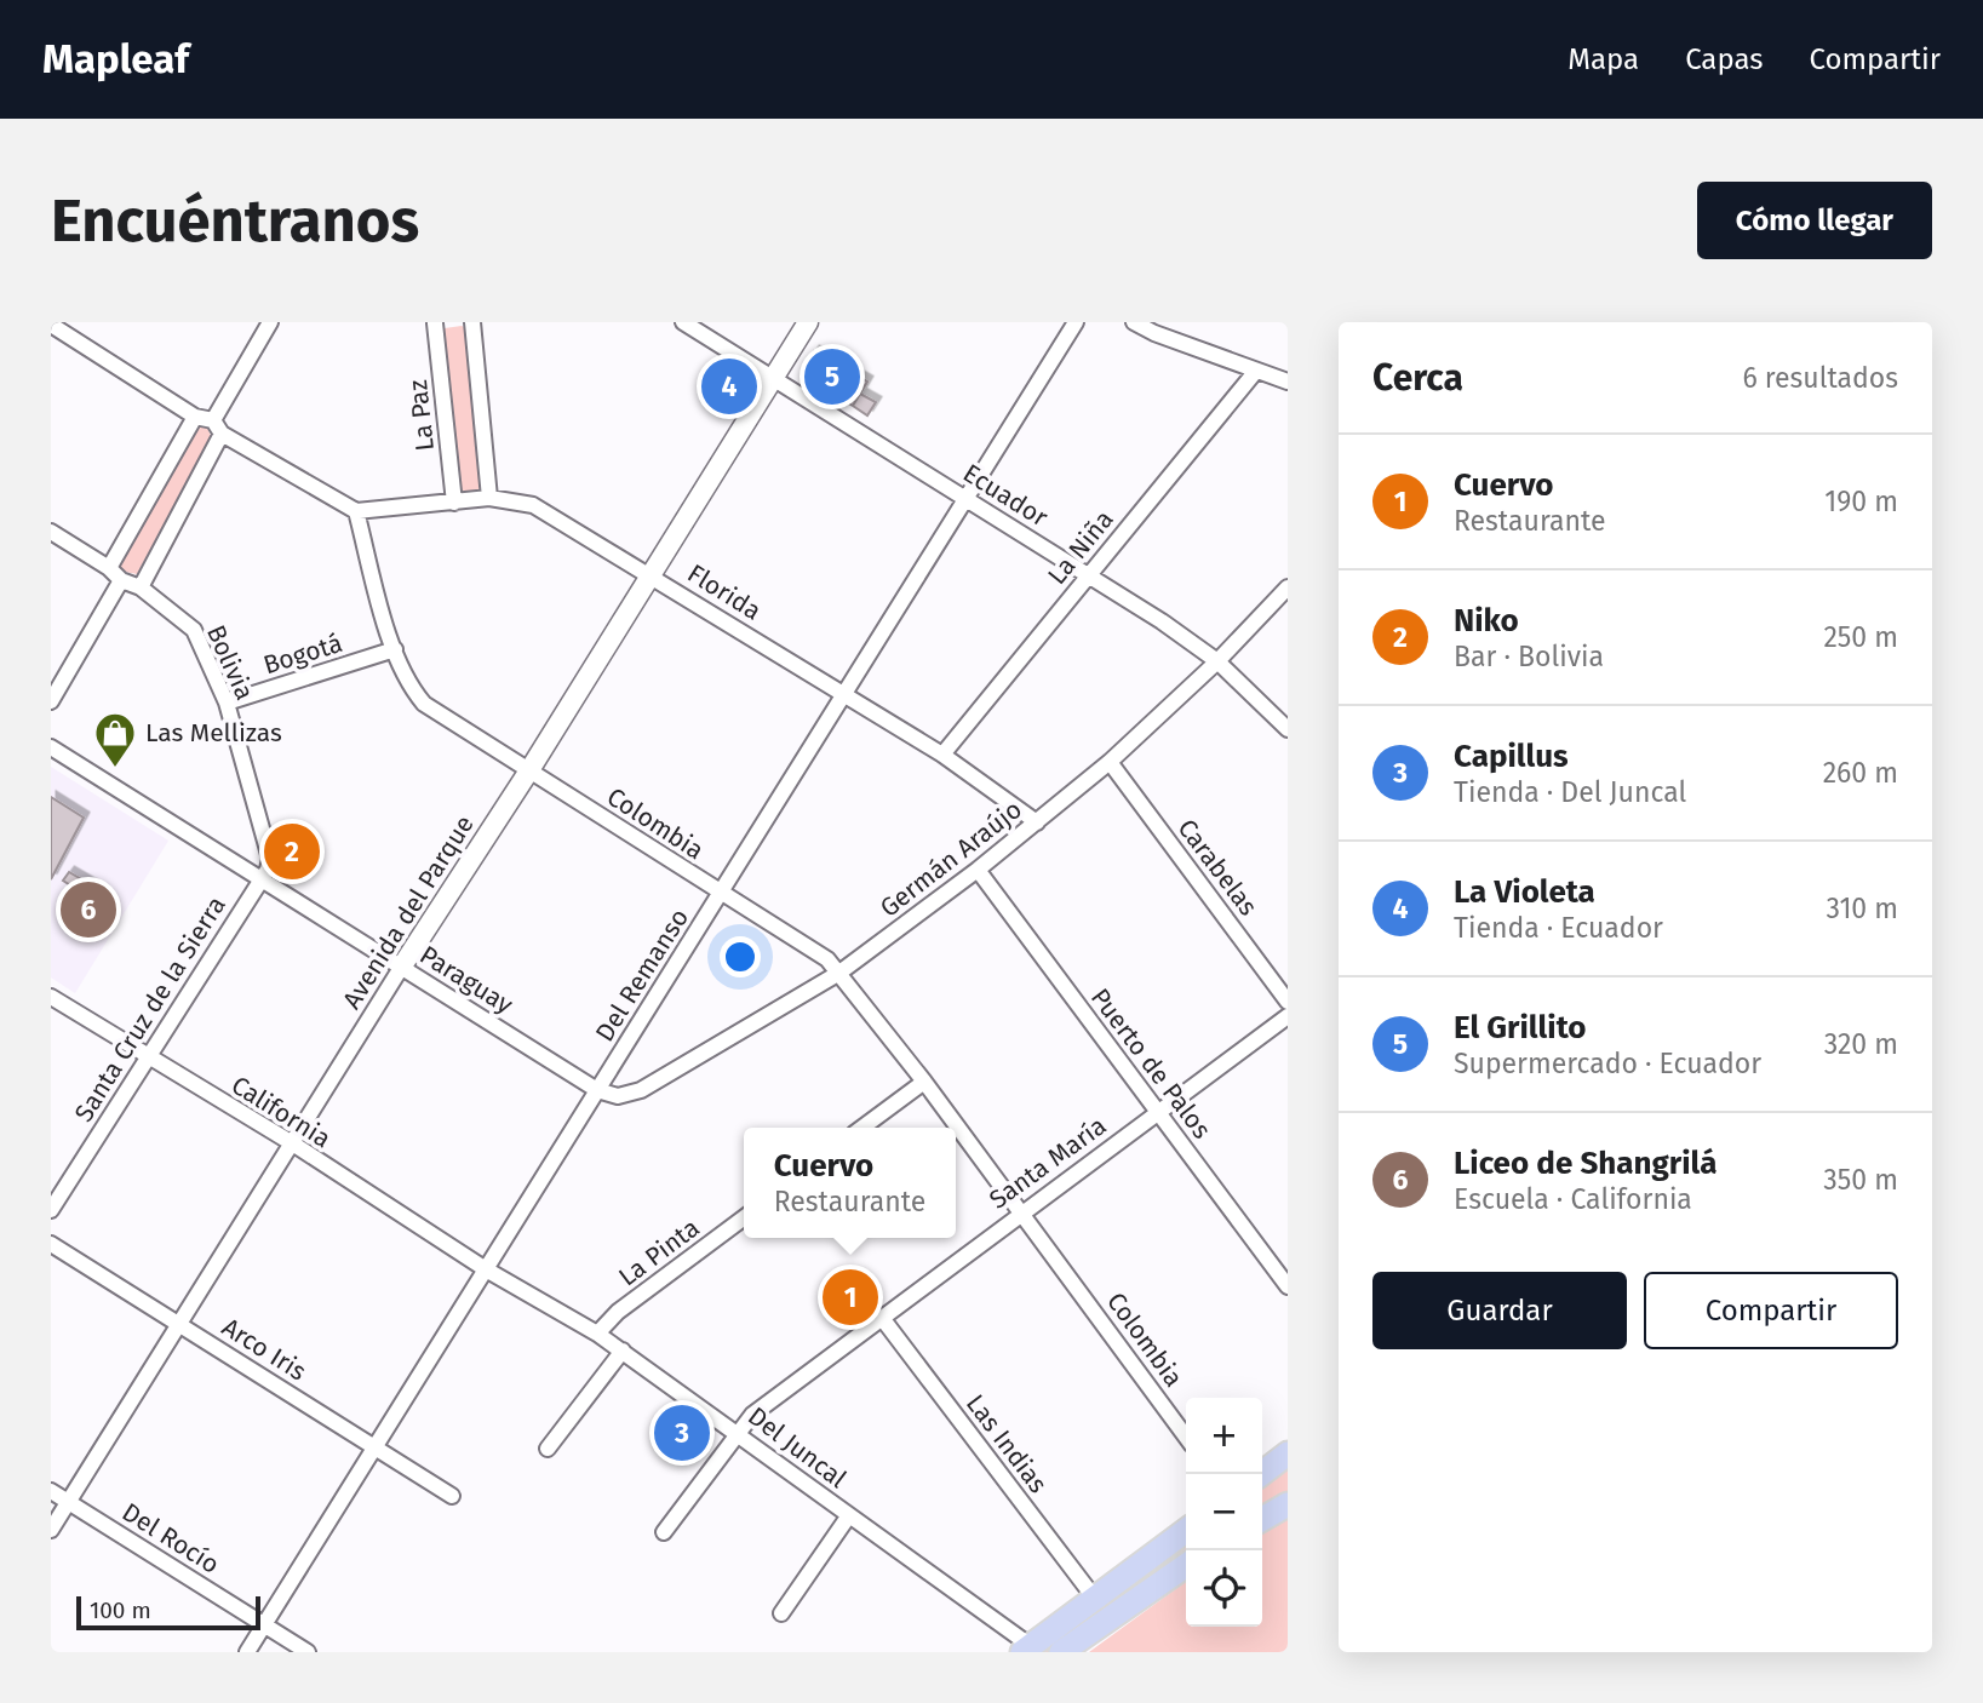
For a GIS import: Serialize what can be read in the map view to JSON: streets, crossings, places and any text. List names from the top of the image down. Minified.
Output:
{"streets":{"street":["La Paz","Ecuador","La Niña","Florida","Bogotá","Bolivia","Colombia","Germán Araújo","Carabelas","Avenida del Parque","Del Remanso","Paraguay","Santa Cruz de la Sierra","Puerto de Palos","California","Santa María","La Pinta","Arco Iris","Las Indias","Del Juncal","Del Rocío"]},"crossings":[["La Paz","Florida"],["Ecuador","La Niña"],["Ecuador","Germán Araújo"],["Ecuador","Avenida del Parque"],["Ecuador","Del Remanso"],["La Niña","Florida"],["Florida","Colombia"],["Florida","Germán Araújo"],["Florida","Avenida del Parque"],["Florida","Del Remanso"],["Bogotá","Bolivia"],["Bogotá","Colombia"],["Bolivia","Paraguay"],["Bolivia","Santa Cruz de la Sierra"],["Colombia","Germán Araújo"],["Colombia","Avenida del Parque"],["Colombia","Del Remanso"],["Colombia","Santa María"],["Germán Araújo","Carabelas"],["Germán Araújo","Del Remanso"],["Germán Araújo","Paraguay"],["Germán Araújo","Puerto de Palos"],["Avenida del Parque","Paraguay"],["Avenida del Parque","California"],["Avenida del Parque","Arco Iris"],["Avenida del Parque","Del Rocío"],["Del Remanso","Paraguay"],["Del Remanso","California"],["Del Remanso","Arco Iris"],["Del Remanso","Del Juncal"],["Del Remanso","Del Rocío"],["Paraguay","Santa Cruz de la Sierra"],["Santa Cruz de la Sierra","California"],["Puerto de Palos","Santa María"],["California","Del Juncal"],["Santa María","Las Indias"],["Santa María","Del Juncal"],["La Pinta","Del Juncal"]],"places":{"shop":["Las Mellizas"]},"scale_bar":"100 m","page":{"header":"Mapleaf","nav":["Mapa","Capas","Compartir"],"buttons":["Cómo llegar",["Guardar","Compartir"]],"title":"Encuéntranos","heading":["Cerca","6 resultados"],"pins":["5","4","2","6","1","3"],"list":[{"mark":"1","name":"Cuervo","note":"Restaurante","value":"190 m"},{"mark":"2","name":"Niko","note":"Bar · Bolivia","value":"250 m"},{"mark":"3","name":"Capillus","note":"Tienda · Del Juncal","value":"260 m"},{"mark":"4","name":"La Violeta","note":"Tienda · Ecuador","value":"310 m"},{"mark":"5","name":"El Grillito","note":"Supermercado · Ecuador","value":"320 m"},{"mark":"6","name":"Liceo de Shangrilá","note":"Escuela · California","value":"350 m"}],"popup":["Cuervo","Restaurante"],"map_buttons":["+","−"],"scale":"100 m"}}
